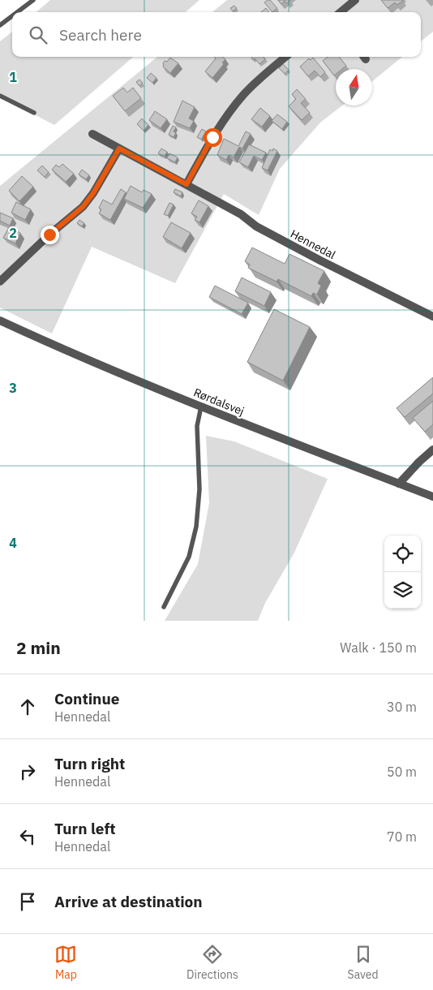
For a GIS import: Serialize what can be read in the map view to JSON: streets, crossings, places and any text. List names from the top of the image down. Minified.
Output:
{"streets":{"street":["Hennedal","Rørdalsvej"]},"north":"top","page":{"search":"Search here","heading":["2 min","Walk · 150 m"],"list":[["Continue","Hennedal","30 m"],["Turn right","Hennedal","50 m"],["Turn left","Hennedal","70 m"],"Arrive at destination"],"nav":["Map","Directions","Saved"]},"grid":{"rows":["1","2","3","4"]}}
